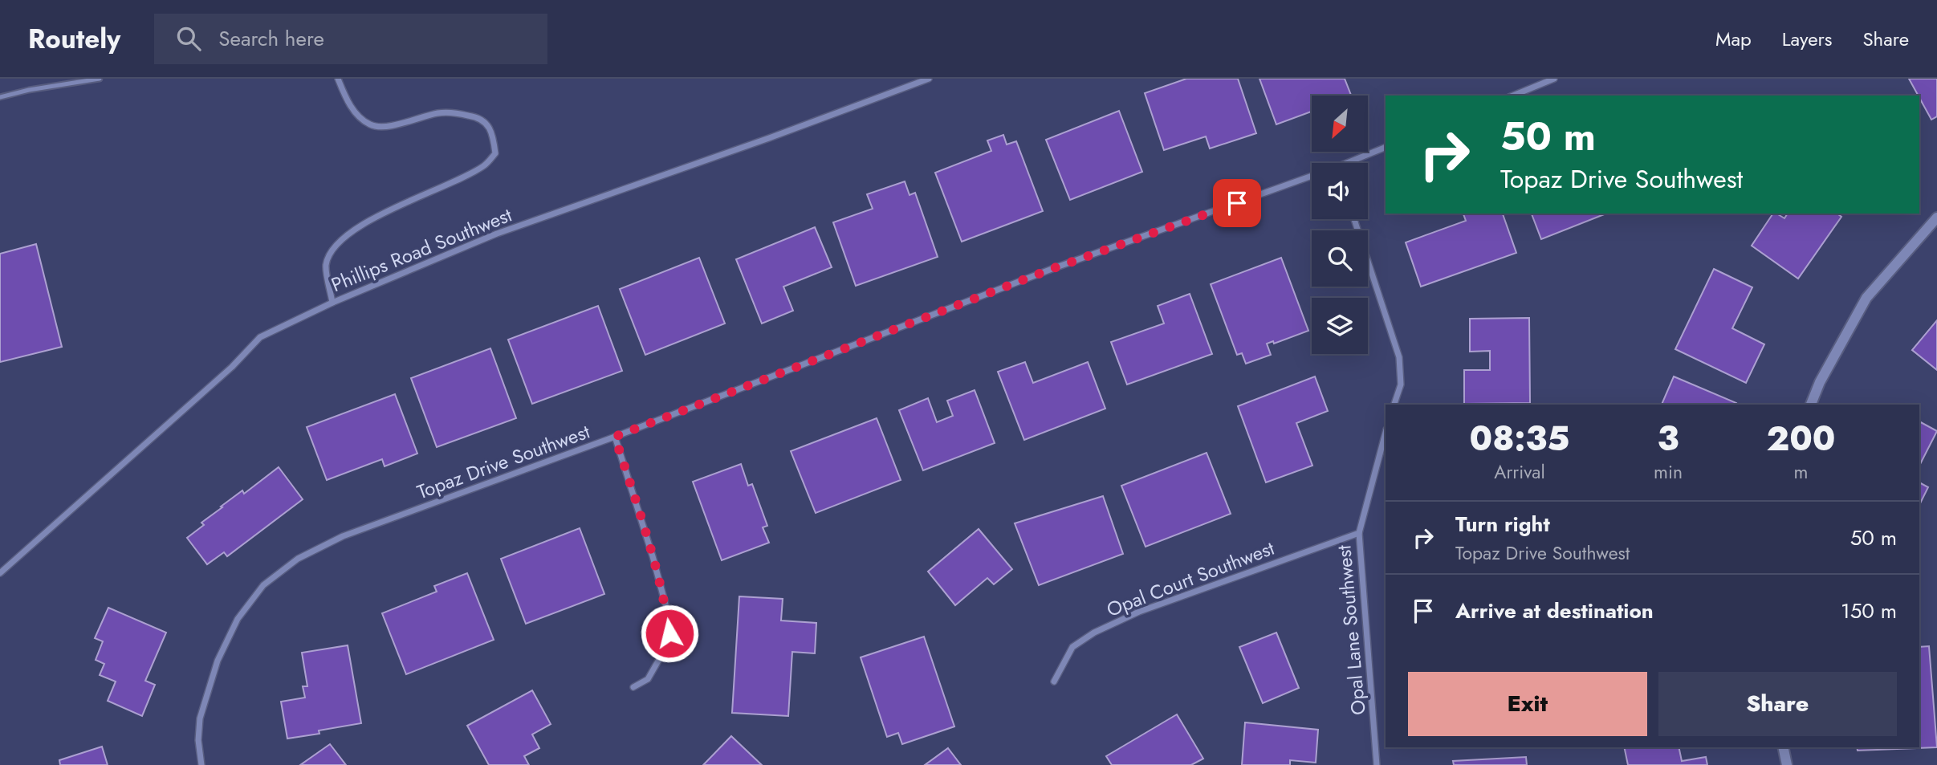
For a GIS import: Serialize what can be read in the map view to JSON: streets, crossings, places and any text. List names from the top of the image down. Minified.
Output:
{"streets":{"street":["Phillips Road Southwest","Topaz Drive Southwest","Opal Court Southwest","Opal Lane Southwest"]},"crossings":[["Opal Court Southwest","Opal Lane Southwest"]],"north":"bottom left","page":{"header":"Routely","search":"Search here","nav":["Map","Layers","Share"],"turn":["50 m","Topaz Drive Southwest"],"eta":["08:35","Arrival","3","min","200","m"],"list":[{"name":"Turn right","note":"Topaz Drive Southwest","value":"50 m"},{"name":"Arrive at destination","value":"150 m"}],"buttons":["Exit","Share"]}}
